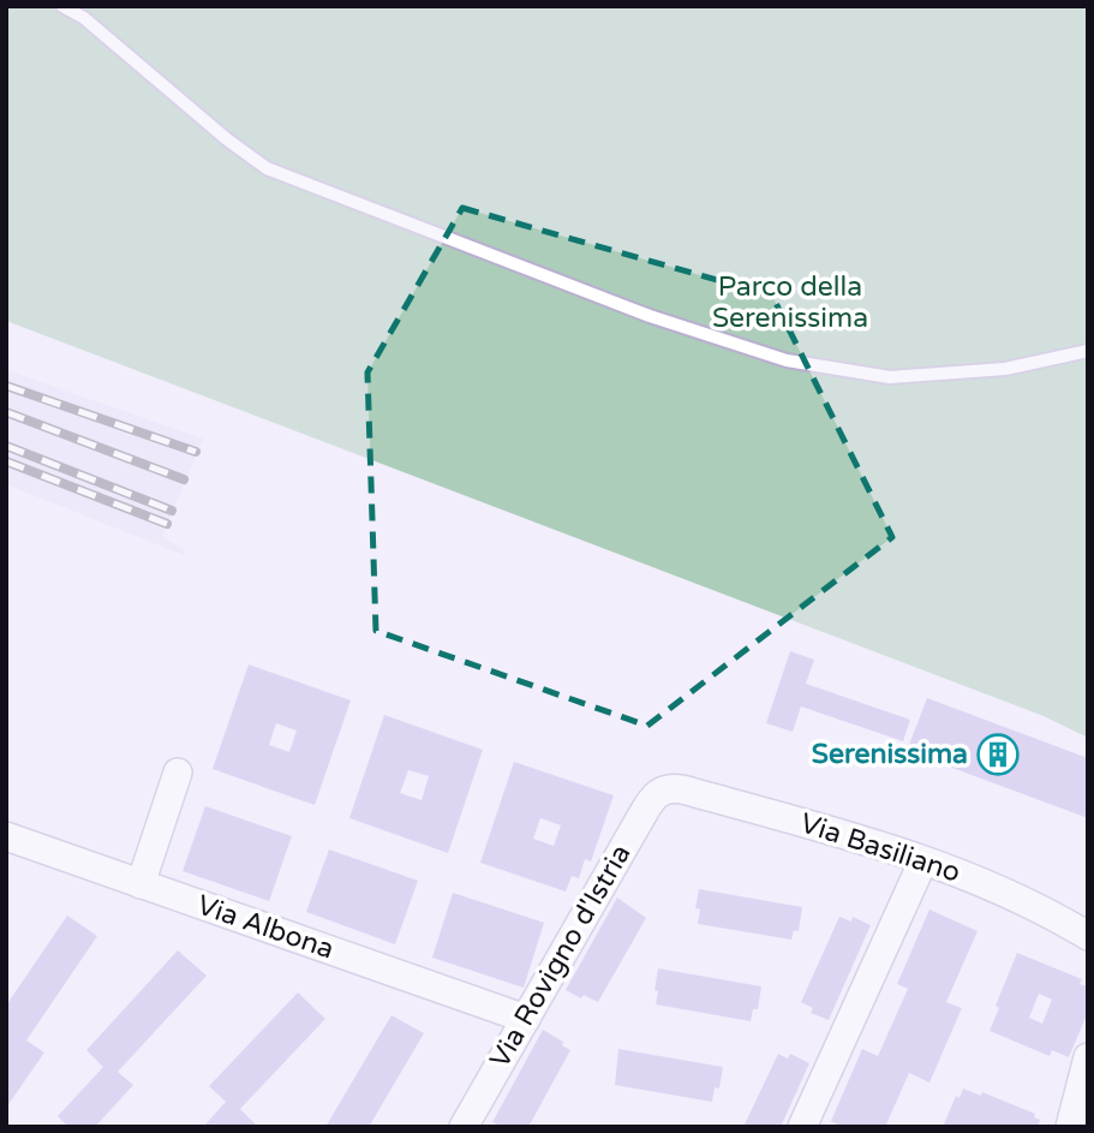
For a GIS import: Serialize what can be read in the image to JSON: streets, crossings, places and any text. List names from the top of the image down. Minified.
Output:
{"streets":{"street":["Via Basiliano","Via Albona","Via Rovigno d'Istria"]},"crossings":[["Via Basiliano","Via Rovigno d'Istria"],["Via Albona","Via Rovigno d'Istria"]],"parks":["Parco della Serenissima"],"places":{"building":["Serenissima"]}}
